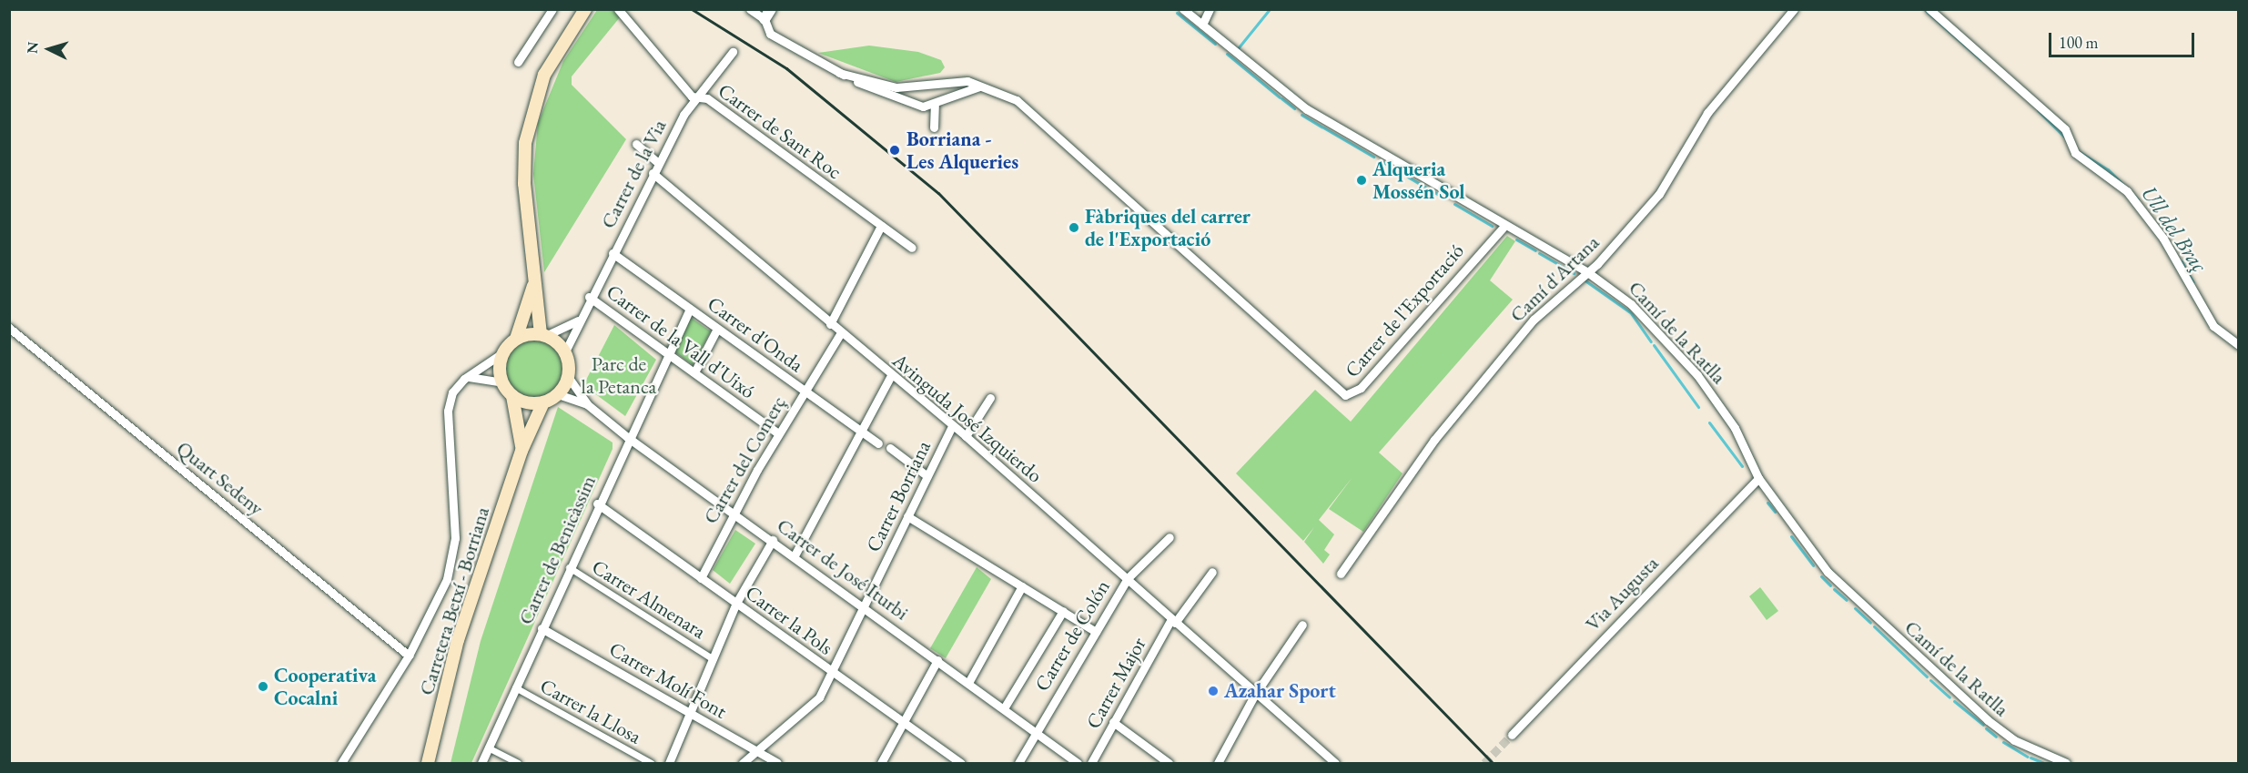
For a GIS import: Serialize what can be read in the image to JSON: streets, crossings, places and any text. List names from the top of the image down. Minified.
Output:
{"streets":{"main road":["Carretera Betxí - Borriana"],"street":["Carrer de Sant Roc","Carrer de la Via","Camí d'Artana","Carrer de l'Exportació","Camí de la Ratlla","Carrer d'Onda","Carrer de la Vall d'Uixó","Avinguda José Izquierdo","Carrer del Comerç","Quart Sedeny","Carrer Borriana","Carrer de Benicàssim","Carrer de José Iturbi","Via Augusta","Carrer Almenara","Carrer la Pols","Carrer de Colón","Carrer Molí Font","Carrer Major","Carrer la Llosa"]},"crossings":[["Carrer de Sant Roc","Carrer de la Via"],["Carrer de la Via","Carrer d'Onda"],["Carrer de la Via","Carrer de la Vall d'Uixó"],["Carrer de la Via","Avinguda José Izquierdo"],["Carrer de la Via","Carrer de José Iturbi"],["Carrer de la Via","Carretera Betxí - Borriana"],["Camí d'Artana","Camí de la Ratlla"],["Carrer de l'Exportació","Camí de la Ratlla"],["Camí de la Ratlla","Via Augusta"],["Carrer d'Onda","Carrer del Comerç"],["Carrer d'Onda","Carrer de Benicàssim"],["Carrer de la Vall d'Uixó","Carrer del Comerç"],["Carrer de la Vall d'Uixó","Carrer de Benicàssim"],["Avinguda José Izquierdo","Carrer del Comerç"],["Avinguda José Izquierdo","Carrer Borriana"],["Avinguda José Izquierdo","Carrer de Colón"],["Avinguda José Izquierdo","Carrer Major"],["Carrer del Comerç","Carrer de José Iturbi"],["Carrer del Comerç","Carrer la Pols"],["Carrer Borriana","Carrer de José Iturbi"],["Carrer Borriana","Carrer la Pols"],["Carrer Borriana","Carrer Molí Font"],["Carrer de Benicàssim","Carrer de José Iturbi"],["Carrer de Benicàssim","Carrer Almenara"],["Carrer de Benicàssim","Carrer la Pols"],["Carrer de Benicàssim","Carrer Molí Font"],["Carrer de Benicàssim","Carrer la Llosa"],["Carrer de José Iturbi","Carretera Betxí - Borriana"],["Carrer de José Iturbi","Carrer de Colón"]],"water":["Ull del Braç"],"parks":["Parc de la Petanca"],"places":["Borriana - Les Alqueries","Alqueria Mossén Sol","Fàbriques del carrer de l'Exportació","Cooperativa Cocalni","Azahar Sport"],"scale_bar":"100 m","north":"left"}
